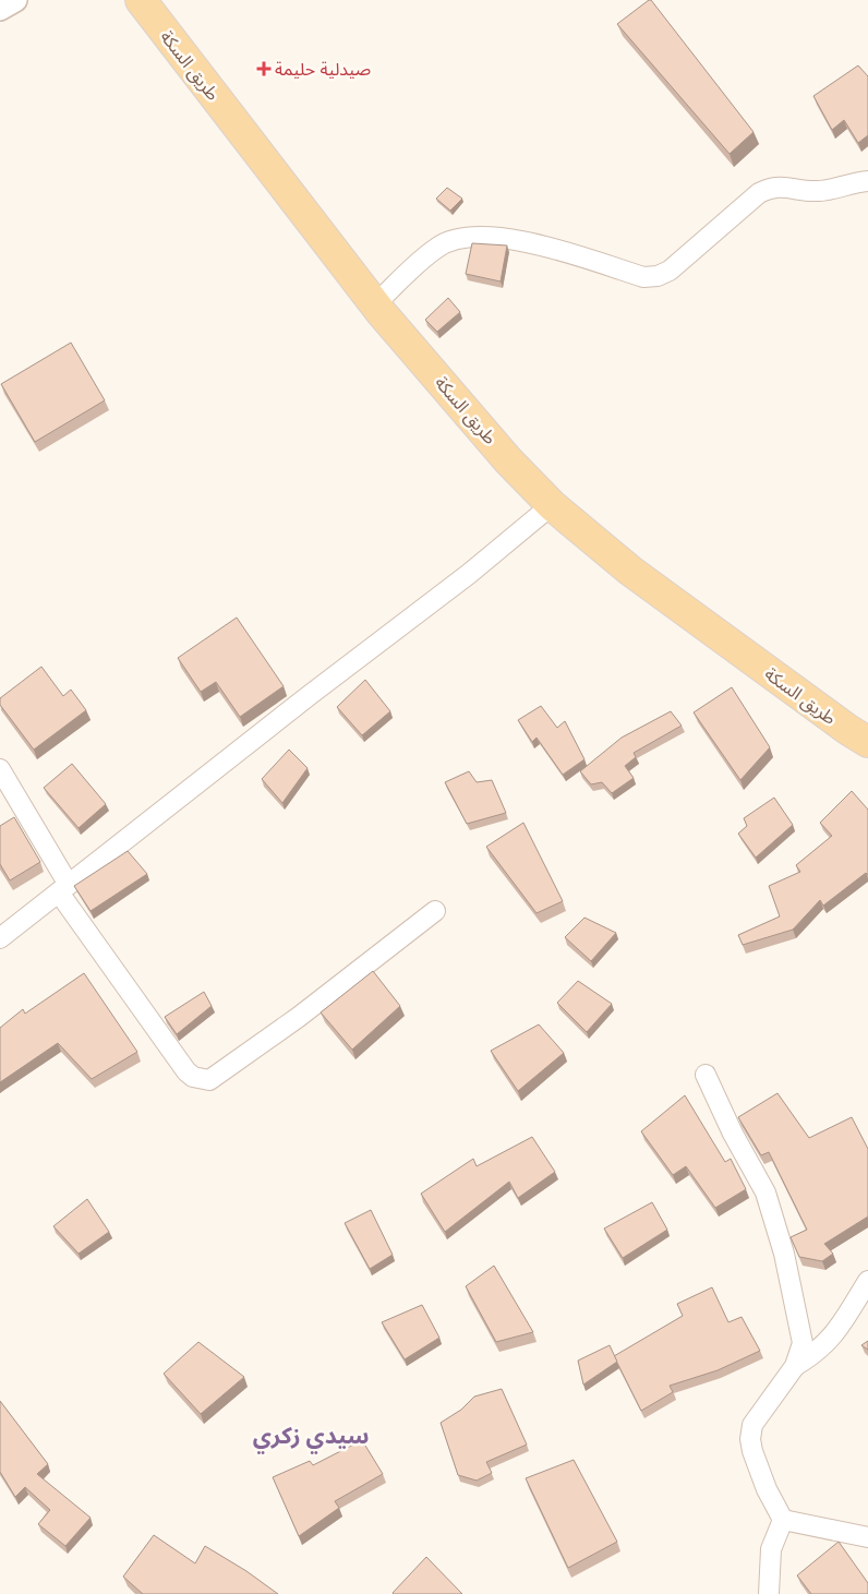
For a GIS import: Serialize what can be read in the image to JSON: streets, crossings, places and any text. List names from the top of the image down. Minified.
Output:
{"streets":{"main road":["طريق السكة"]},"districts":["سيدي زكري"],"places":{"health":["صيدلية حليمة"]}}
